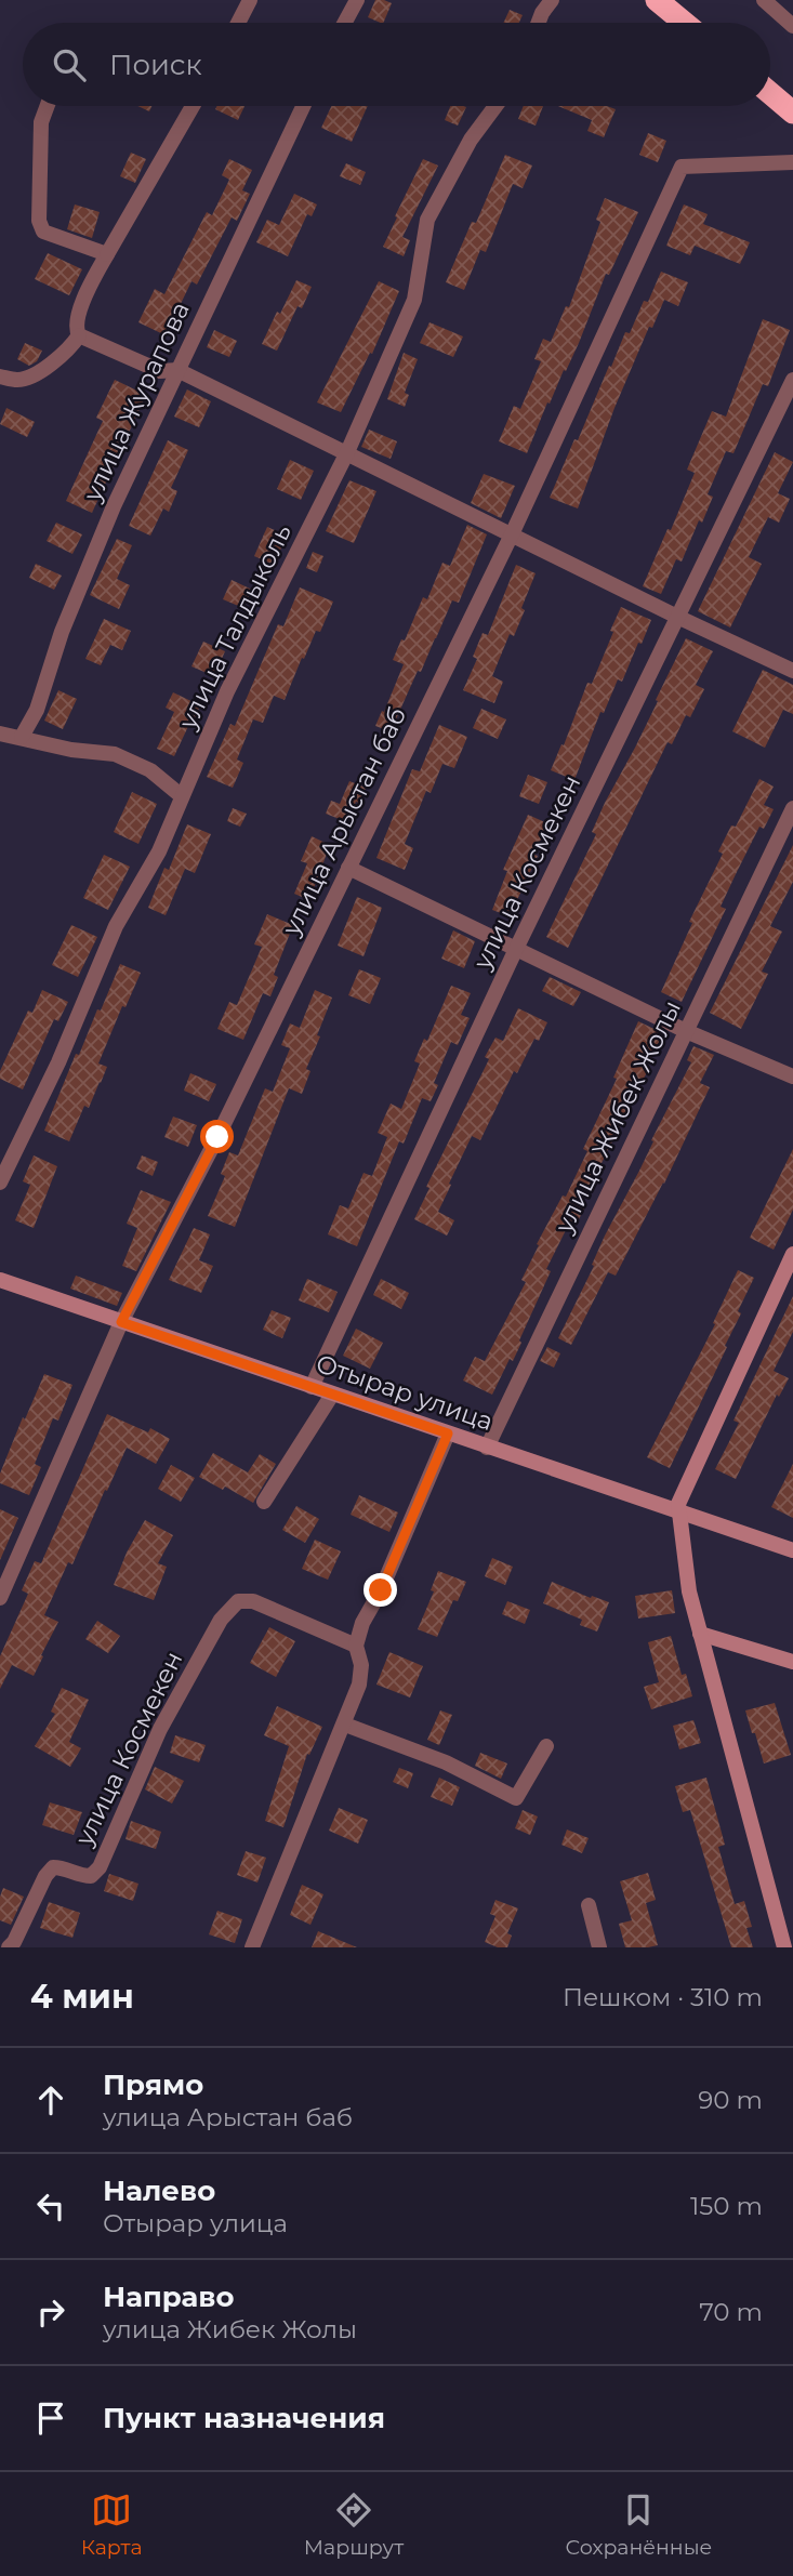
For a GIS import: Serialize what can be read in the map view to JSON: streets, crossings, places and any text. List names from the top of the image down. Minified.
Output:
{"streets":{"street":["улица Журапова","улица Талдыколь","улица Арыстан баб","улица Космекен","улица Жибек Жолы","Отырар улица"]},"crossings":[["улица Арыстан баб","Отырар улица"],["улица Космекен","Отырар улица"],["улица Жибек Жолы","Отырар улица"]],"page":{"search":"Поиск","heading":["4 мин","Пешком · 310 m"],"list":[["Прямо","улица Арыстан баб","90 m"],["Налево","Отырар улица","150 m"],["Направо","улица Жибек Жолы","70 m"],"Пункт назначения"],"nav":["Карта","Маршрут","Сохранённые"]}}
